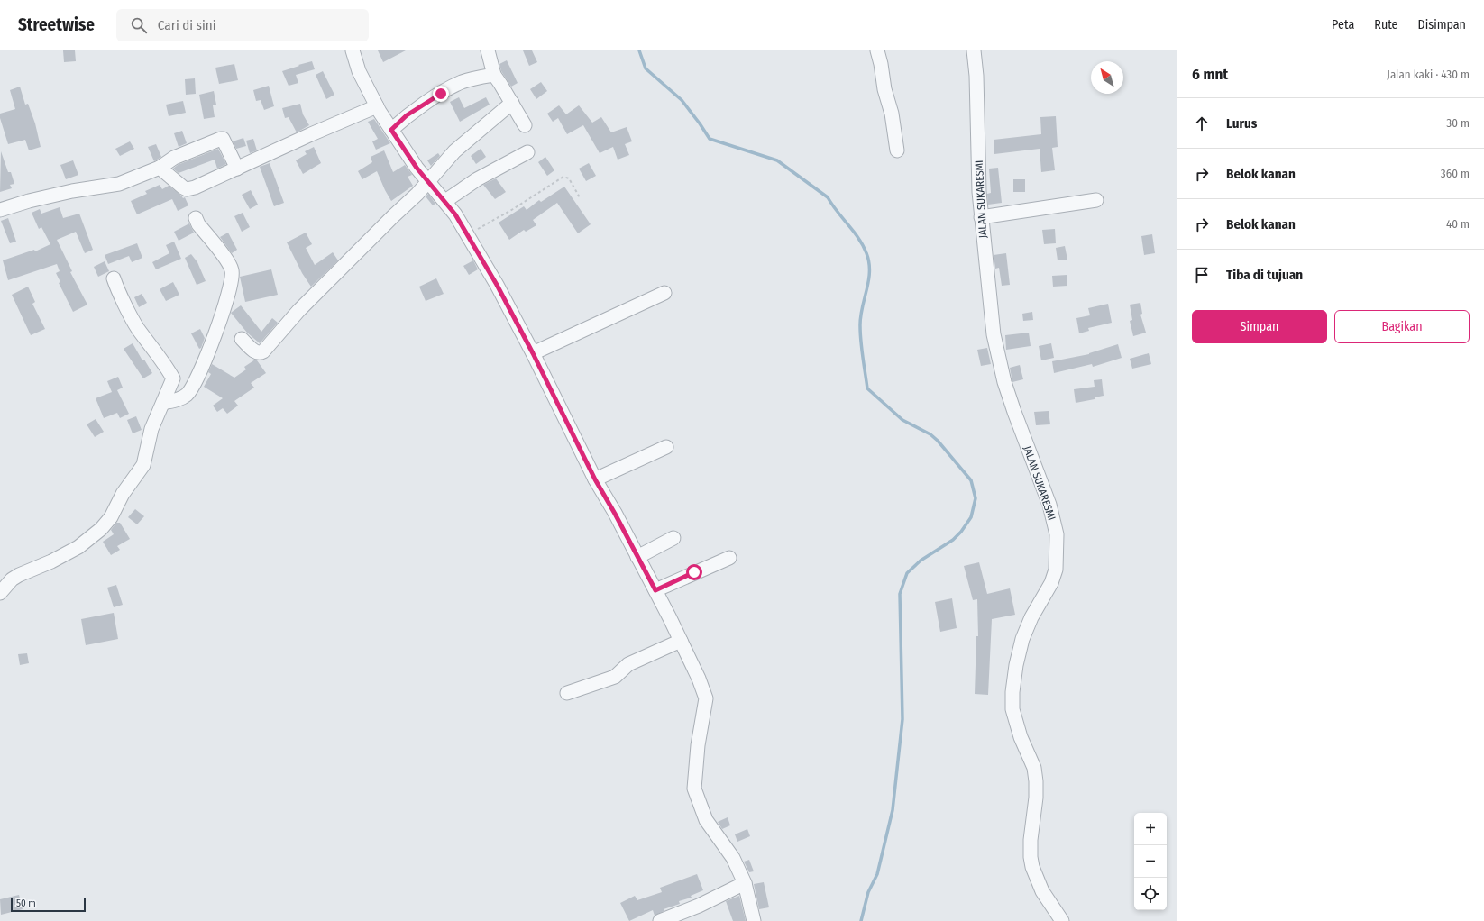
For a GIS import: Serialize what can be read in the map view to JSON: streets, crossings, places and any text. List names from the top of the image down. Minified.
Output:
{"streets":{"street":["JALAN SUKARESMI"]},"scale_bar":"50 m","north":"top left","page":{"header":"Streetwise","search":"Cari di sini","nav":["Peta","Rute","Disimpan"],"heading":["6 mnt","Jalan kaki · 430 m"],"list":[["Lurus","30 m"],["Belok kanan","360 m"],["Belok kanan","40 m"],"Tiba di tujuan"],"buttons":["Simpan","Bagikan"],"map_buttons":["+","−"],"scale":"50 m"}}
